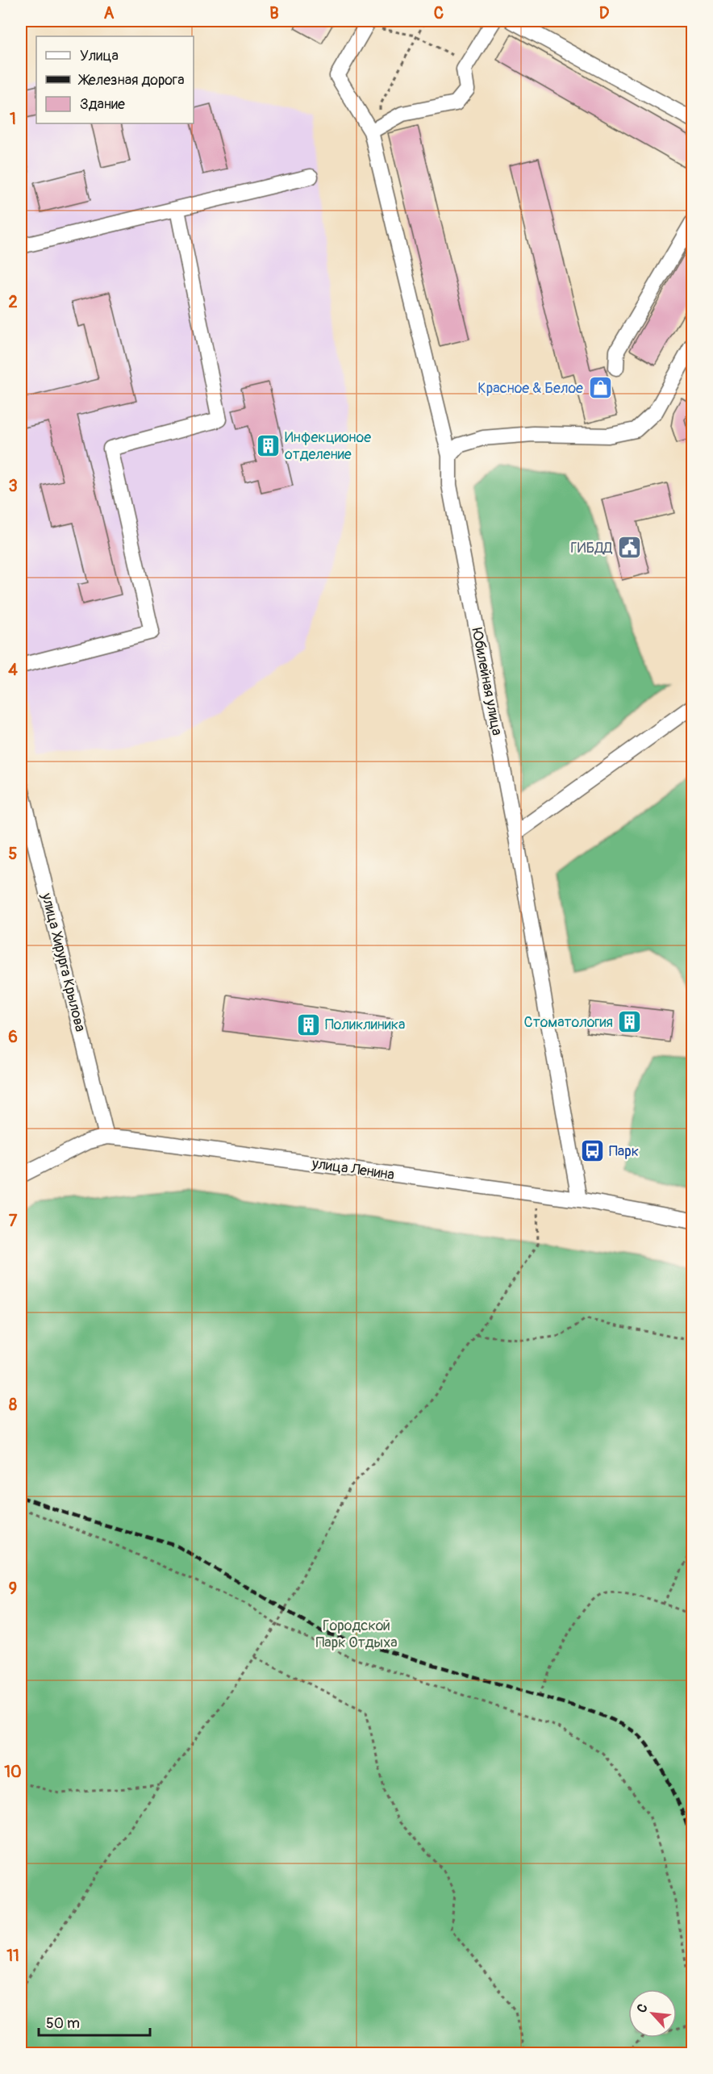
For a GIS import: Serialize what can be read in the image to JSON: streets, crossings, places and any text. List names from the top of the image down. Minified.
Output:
{"streets":{"street":["Юбилейная улица","улица Хирурга Крылова","улица Ленина"]},"crossings":[["Юбилейная улица","улица Ленина"],["улица Хирурга Крылова","улица Ленина"]],"parks":["Городской Парк Отдыха"],"places":{"shop":["Красное & Белое"],"building":["Инфекционое отделение","Стоматология","Поликлиника"],"public building":["ГИБДД"],"bus stop":["Парк"]},"legend":["Улица","Железная дорога","Здание"],"scale_bar":"50 m","north":"top left","grid":{"columns":["A","B","C","D"],"rows":["1","2","3","4","5","6","7","8","9","10","11"]}}
